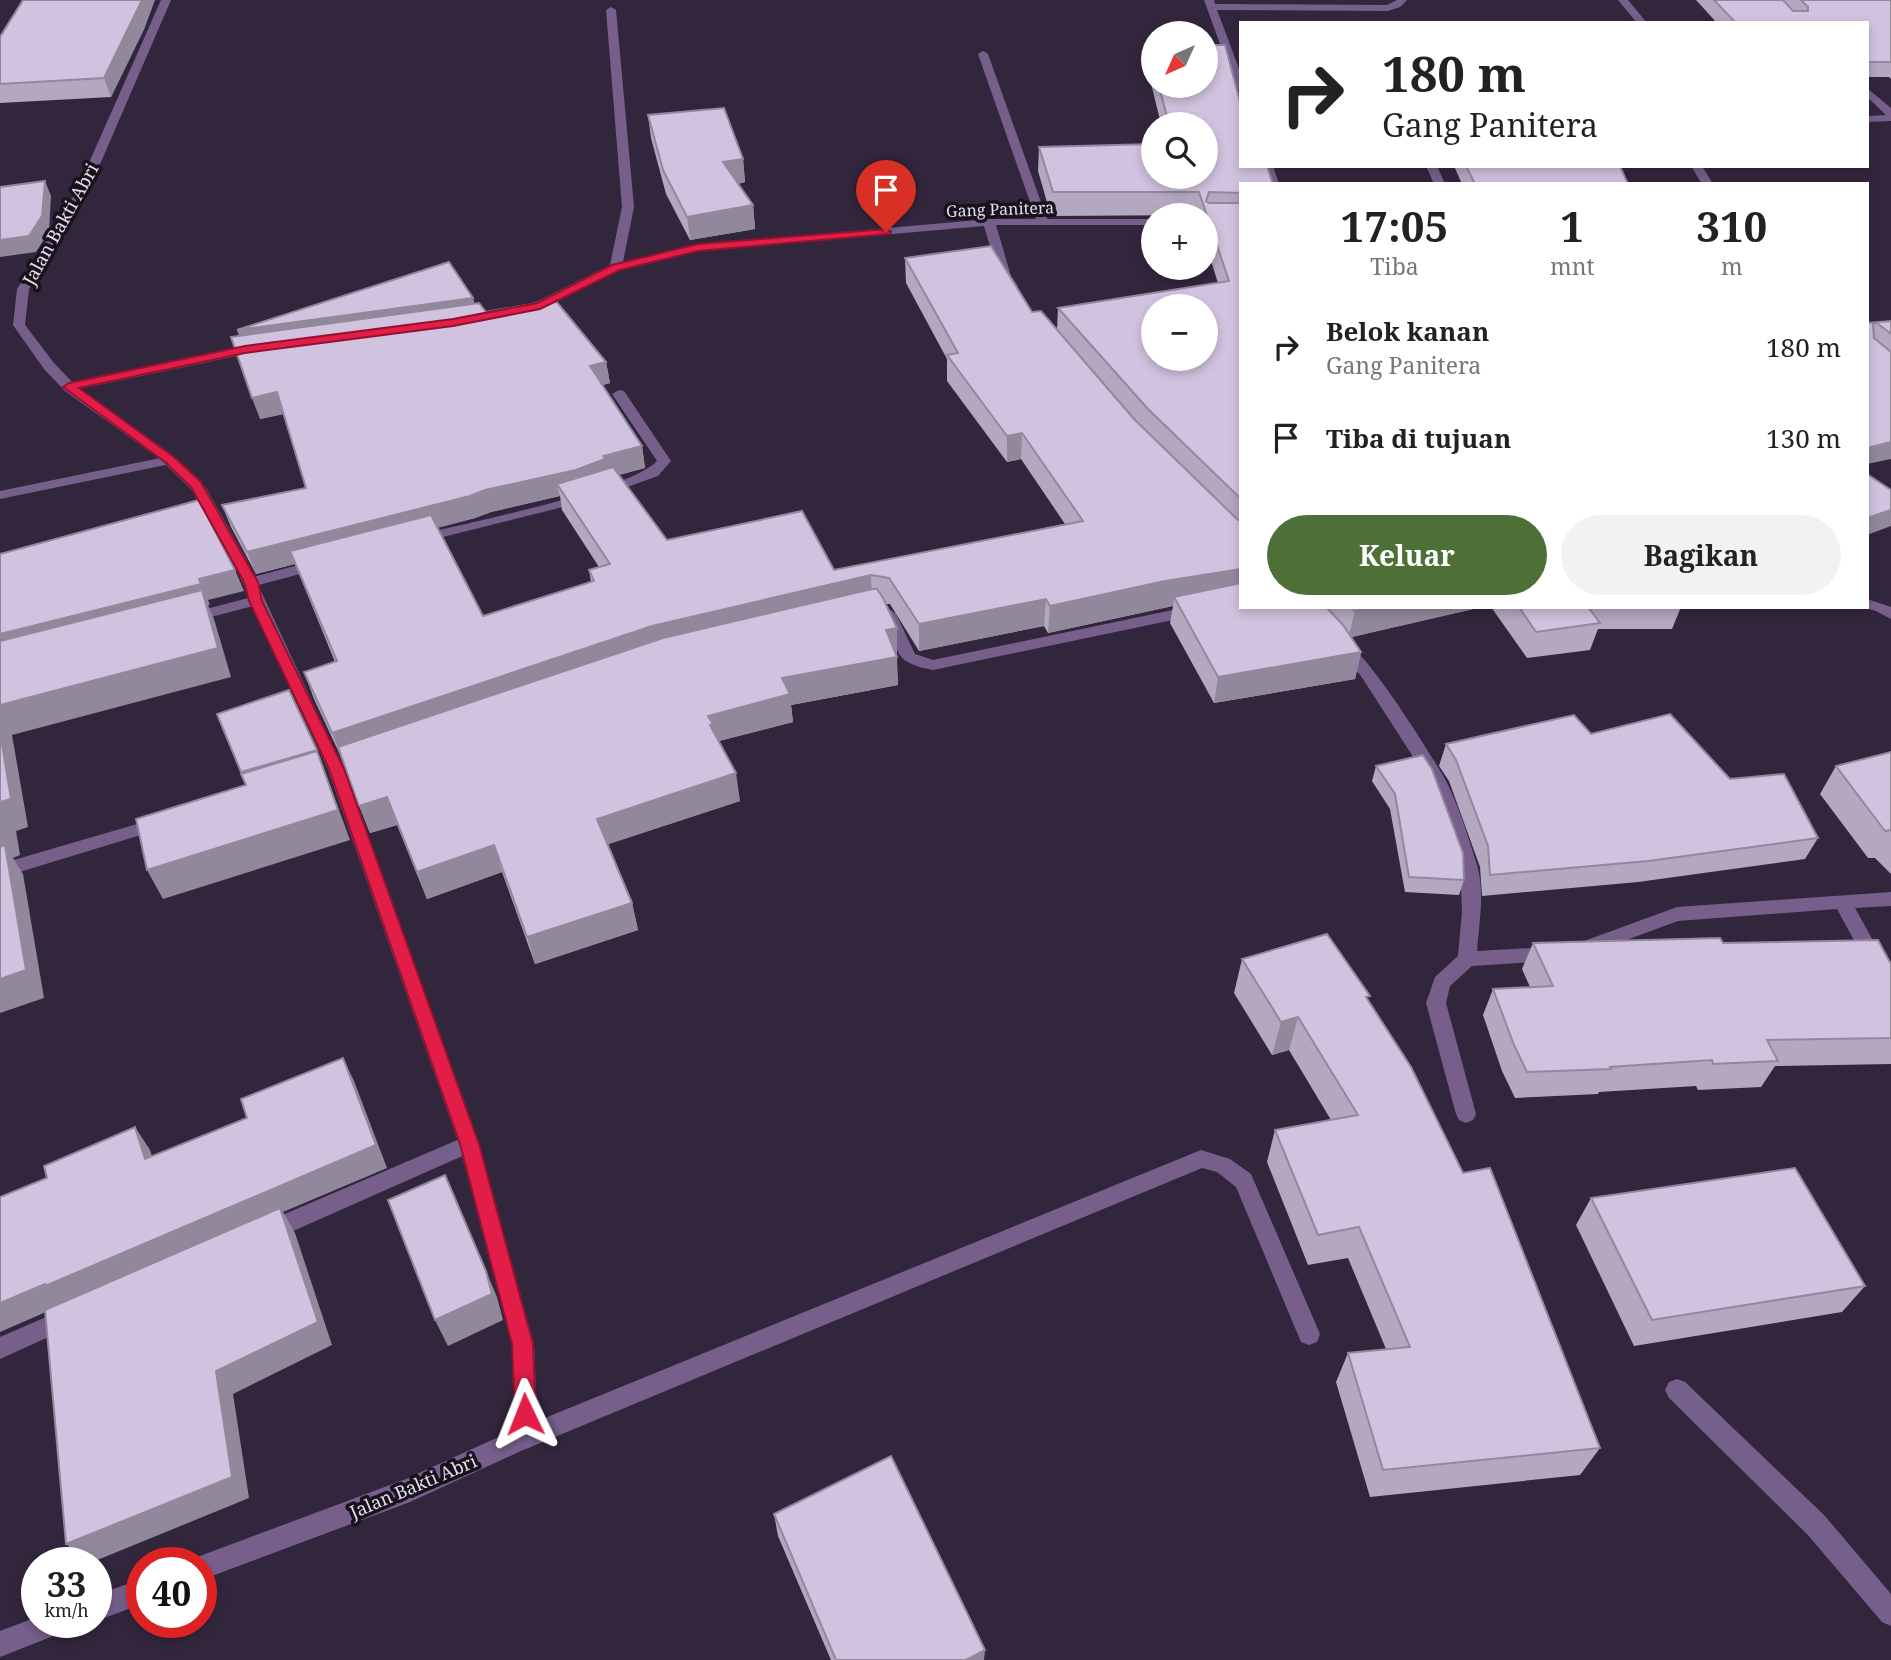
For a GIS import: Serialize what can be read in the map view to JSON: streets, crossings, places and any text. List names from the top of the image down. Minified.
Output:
{"streets":{"street":["Gang Panitera","Jalan Bakti Abri"]},"north":"bottom left","page":{"map_buttons":["+","−"],"turn":["180 m","Gang Panitera"],"eta":["17:05","Tiba","1","mnt","310","m"],"list":[{"name":"Belok kanan","note":"Gang Panitera","value":"180 m"},{"name":"Tiba di tujuan","value":"130 m"}],"buttons":["Keluar","Bagikan"],"speed":"33 km/h","limit":"40"}}
